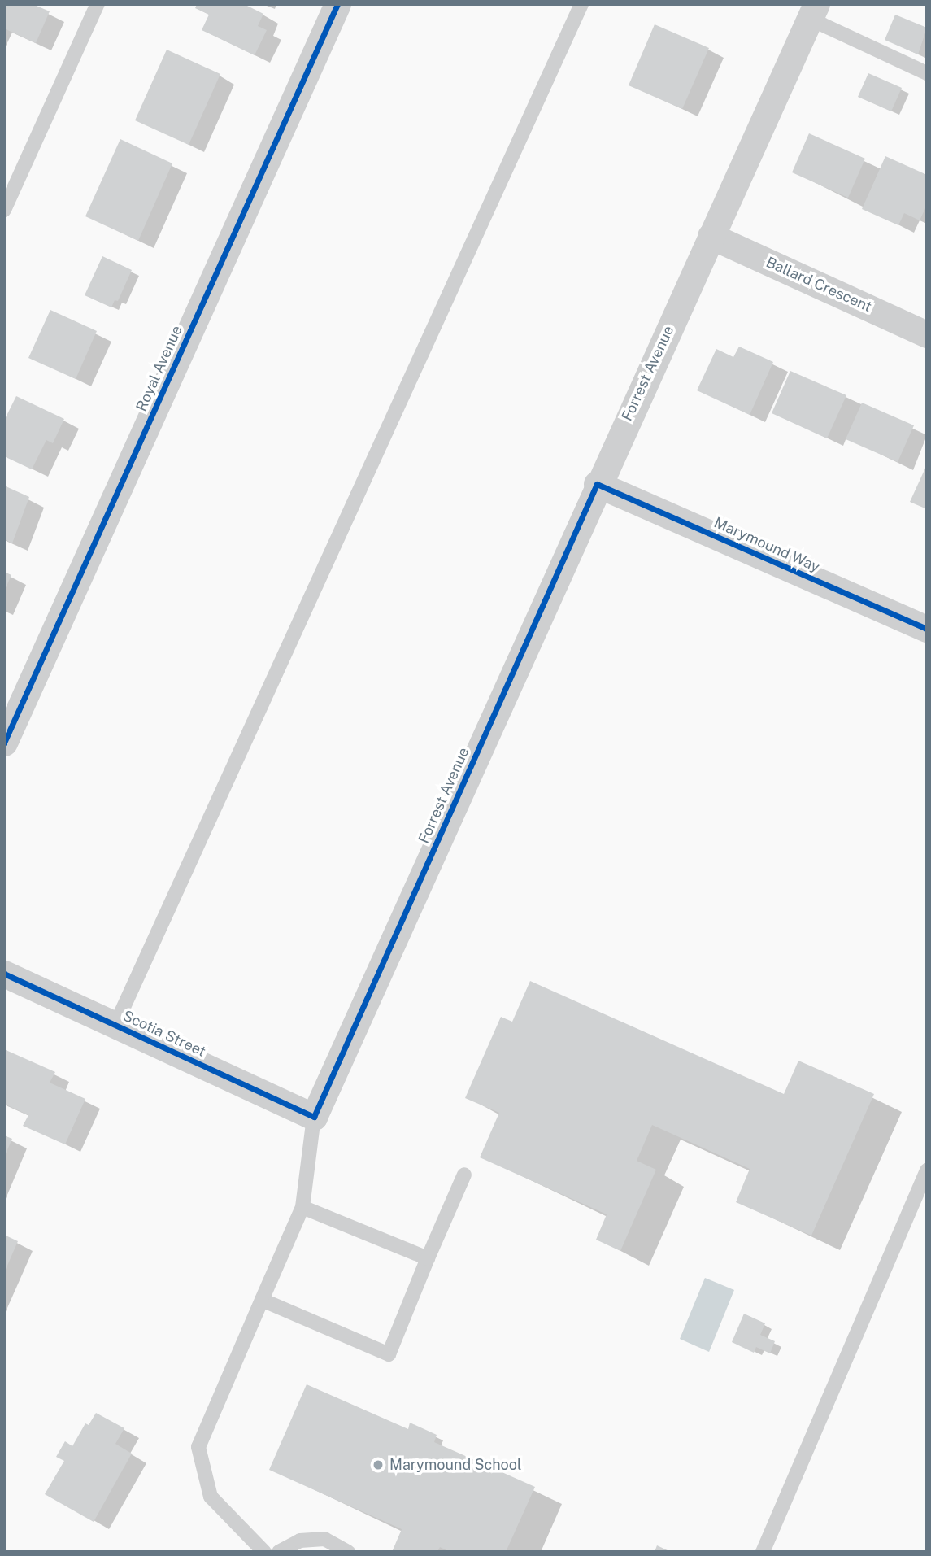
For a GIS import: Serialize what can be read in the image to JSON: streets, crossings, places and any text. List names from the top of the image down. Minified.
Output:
{"streets":{"street":["Ballard Crescent","Royal Avenue","Forrest Avenue","Marymound Way","Scotia Street"]},"crossings":[["Ballard Crescent","Forrest Avenue"],["Forrest Avenue","Marymound Way"],["Forrest Avenue","Scotia Street"]],"places":["Marymound School"]}
